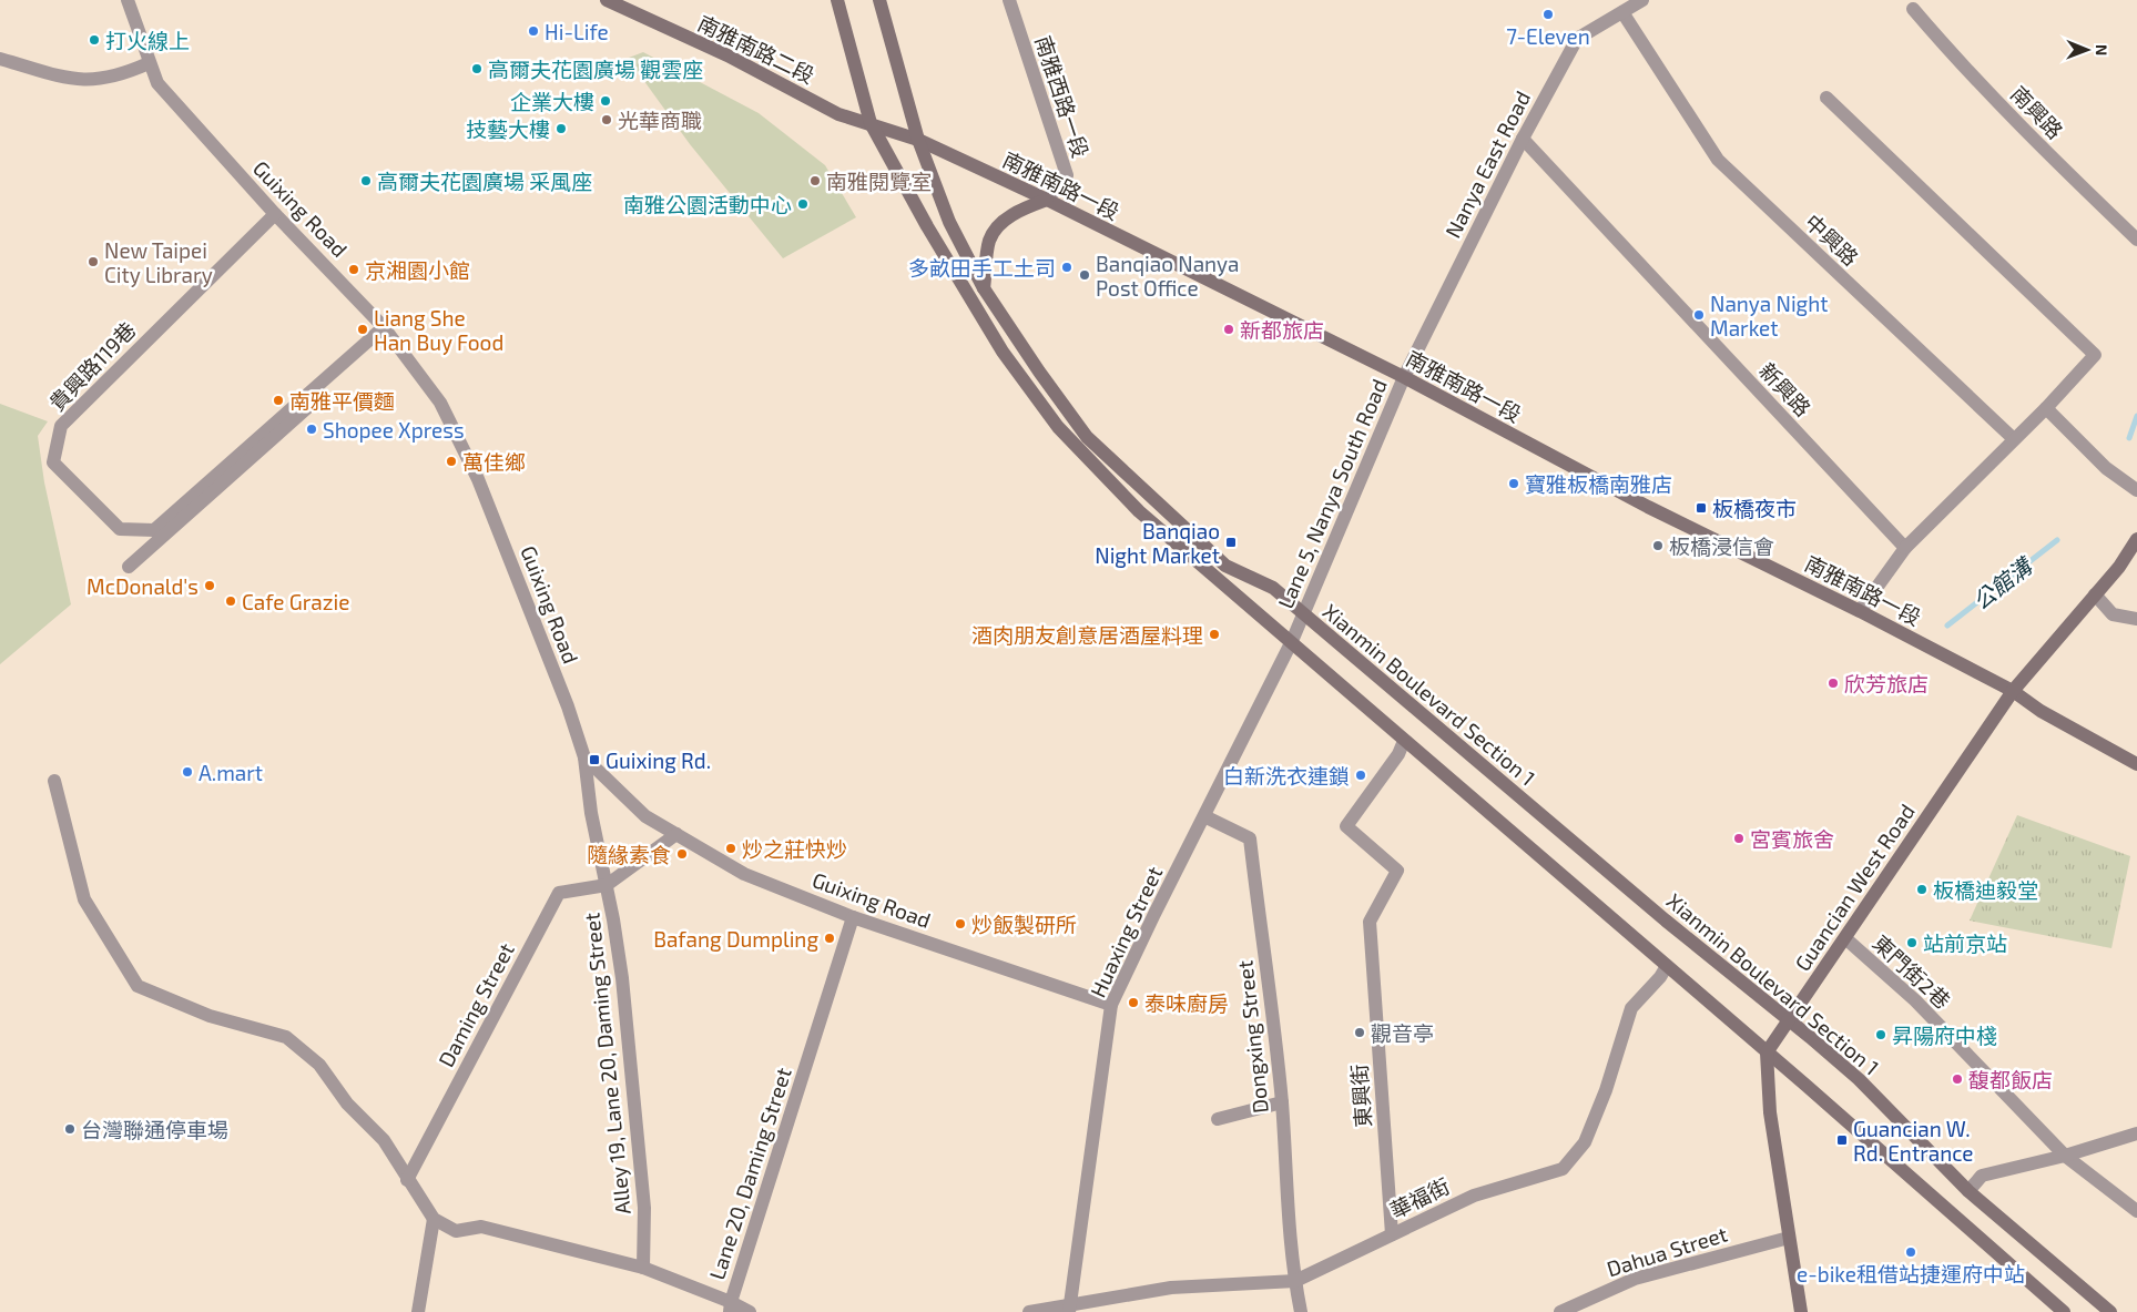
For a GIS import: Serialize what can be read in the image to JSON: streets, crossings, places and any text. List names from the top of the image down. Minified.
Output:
{"streets":{"main road":["南雅南路二段","南雅南路一段","Xianmin Boulevard Section 1","Guancian West Road"],"street":["南雅西路一段","南興路","Nanya East Road","Guixing Road","中興路","貴興路119巷","新興路","Lane 5, Nanya South Road","Huaxing Street","東門街2巷","Daming Street","Dongxing Street","Alley 19, Lane 20, Daming Street","東興街","Lane 20, Daming Street","華福街","Dahua Street"]},"crossings":[["南雅南路二段","南雅南路一段"],["南雅西路一段","南雅南路一段"],["Nanya East Road","南雅南路一段"],["Nanya East Road","中興路"],["Nanya East Road","新興路"],["Nanya East Road","Lane 5, Nanya South Road"],["南雅南路一段","Lane 5, Nanya South Road"],["南雅南路一段","Xianmin Boulevard Section 1"],["南雅南路一段","Guancian West Road"],["Guixing Road","貴興路119巷"],["Guixing Road","Huaxing Street"],["Guixing Road","Alley 19, Lane 20, Daming Street"],["Guixing Road","Lane 20, Daming Street"],["Lane 5, Nanya South Road","Xianmin Boulevard Section 1"],["Lane 5, Nanya South Road","Huaxing Street"],["Xianmin Boulevard Section 1","Guancian West Road"],["Xianmin Boulevard Section 1","Huaxing Street"],["Guancian West Road","東門街2巷"],["Huaxing Street","Dongxing Street"],["Huaxing Street","華福街"],["Daming Street","Alley 19, Lane 20, Daming Street"],["Dongxing Street","華福街"],["Alley 19, Lane 20, Daming Street","Lane 20, Daming Street"],["東興街","華福街"]],"water":["公館溝"],"places":{"other":["7-Eleven","Hi-Life","打火線上","高爾夫花園廣場 觀雲座","企業大樓","光華商職","技藝大樓","高爾夫花園廣場 采風座","南雅閱覽室","南雅公園活動中心","New Taipei City Library","多畝田手工土司","京湘園小館","Banqiao Nanya Post Office","Nanya Night Market","Liang She Han Buy Food","新都旅店","南雅平價麵","Shopee Xpress","萬佳鄉","寶雅板橋南雅店","板橋浸信會","McDonald's","Cafe Grazie","酒肉朋友創意居酒屋料理","欣芳旅店","A.mart","白新洗衣連鎖","宮賓旅舍","炒之莊快炒","隨緣素食","板橋迪毅堂","炒飯製研所","Bafang Dumpling","站前京站","泰味廚房","觀音亭","昇陽府中棧","馥都飯店","台灣聯通停車場","e-bike租借站捷運府中站"],"transit":["板橋夜市","Banqiao Night Market","Guixing Rd.","Guancian W. Rd. Entrance"]},"north":"right"}
